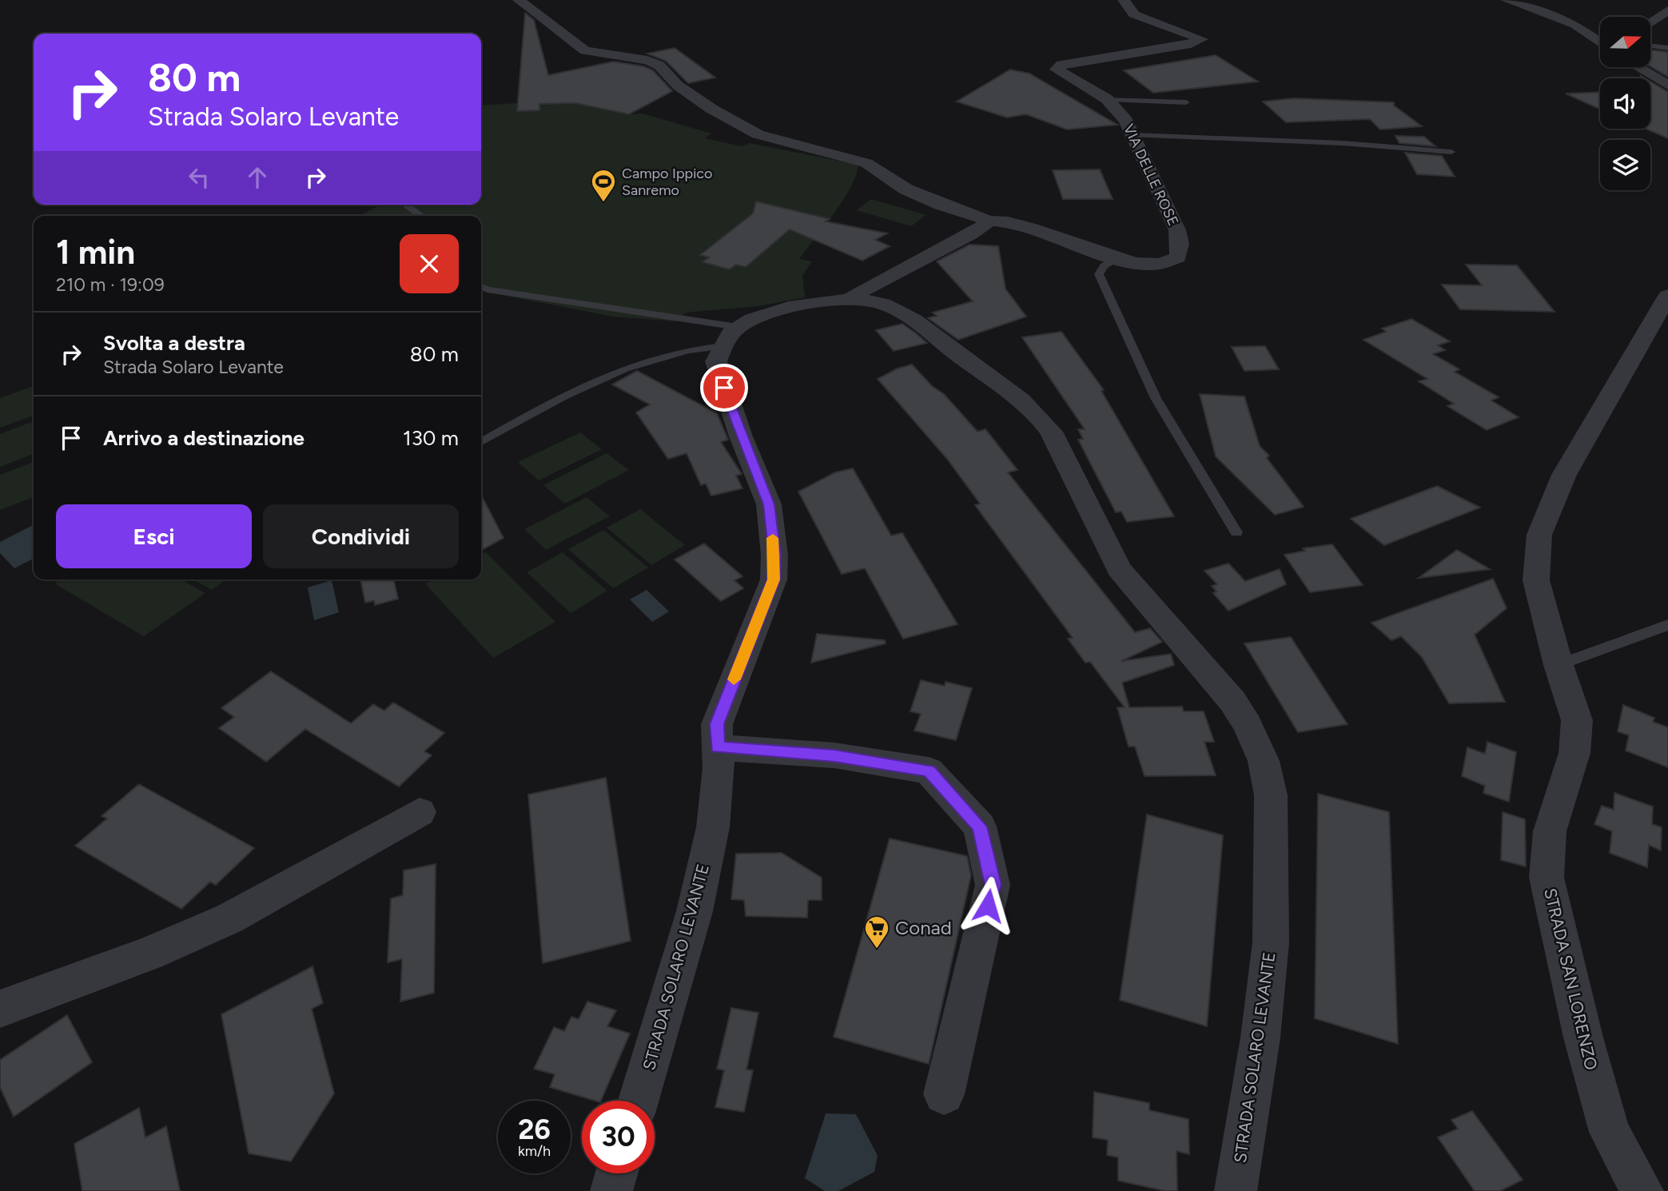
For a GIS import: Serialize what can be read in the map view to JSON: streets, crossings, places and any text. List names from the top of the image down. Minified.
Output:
{"streets":{"street":["VIA DELLE ROSE","STRADA SOLARO LEVANTE","STRADA SAN LORENZO"]},"places":{"sports":["Campo Ippico Sanremo"],"supermarket":["Conad"]},"north":"right","page":{"turn":["80 m","Strada Solaro Levante"],"heading":["1 min","210 m · 19:09"],"list":[{"name":"Svolta a destra","note":"Strada Solaro Levante","value":"80 m"},{"name":"Arrivo a destinazione","value":"130 m"}],"buttons":["Esci","Condividi"],"speed":"26 km/h","limit":"30"}}
